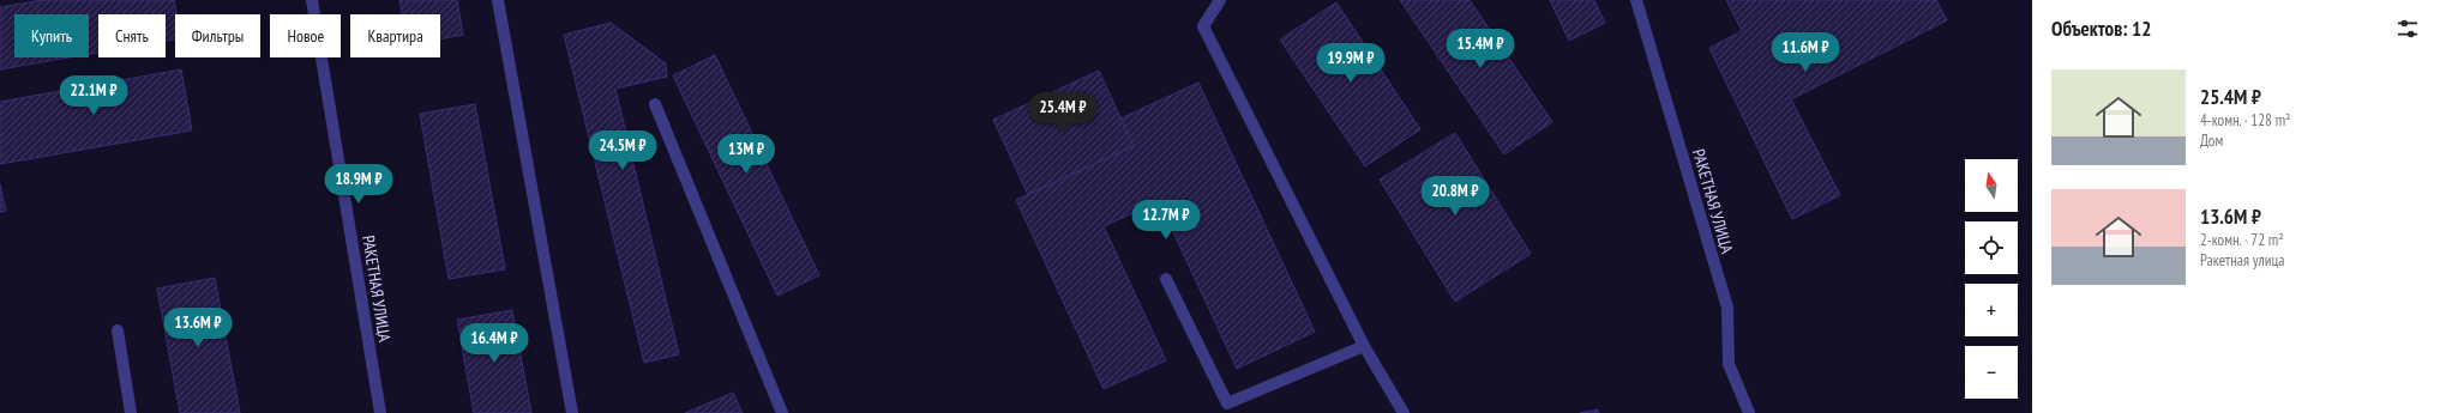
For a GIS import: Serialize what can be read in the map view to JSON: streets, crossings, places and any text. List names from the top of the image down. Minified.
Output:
{"streets":{"street":["РАКЕТНАЯ УЛИЦА"]},"north":"top","page":{"heading":"Объектов: 12","chip":["Купить","Снять","Фильтры","Новое","Квартира"],"price":["15.4M ₽","11.6M ₽","19.9M ₽","22.1M ₽","25.4M ₽","24.5M ₽","13M ₽","18.9M ₽","20.8M ₽","12.7M ₽","13.6M ₽","16.4M ₽"],"list":[{"name":"25.4M ₽","note":"4-комн. · 128 m² · Дом"},{"name":"13.6M ₽","note":"2-комн. · 72 m² · Ракетная улица"}],"map_buttons":["+","−"]}}
